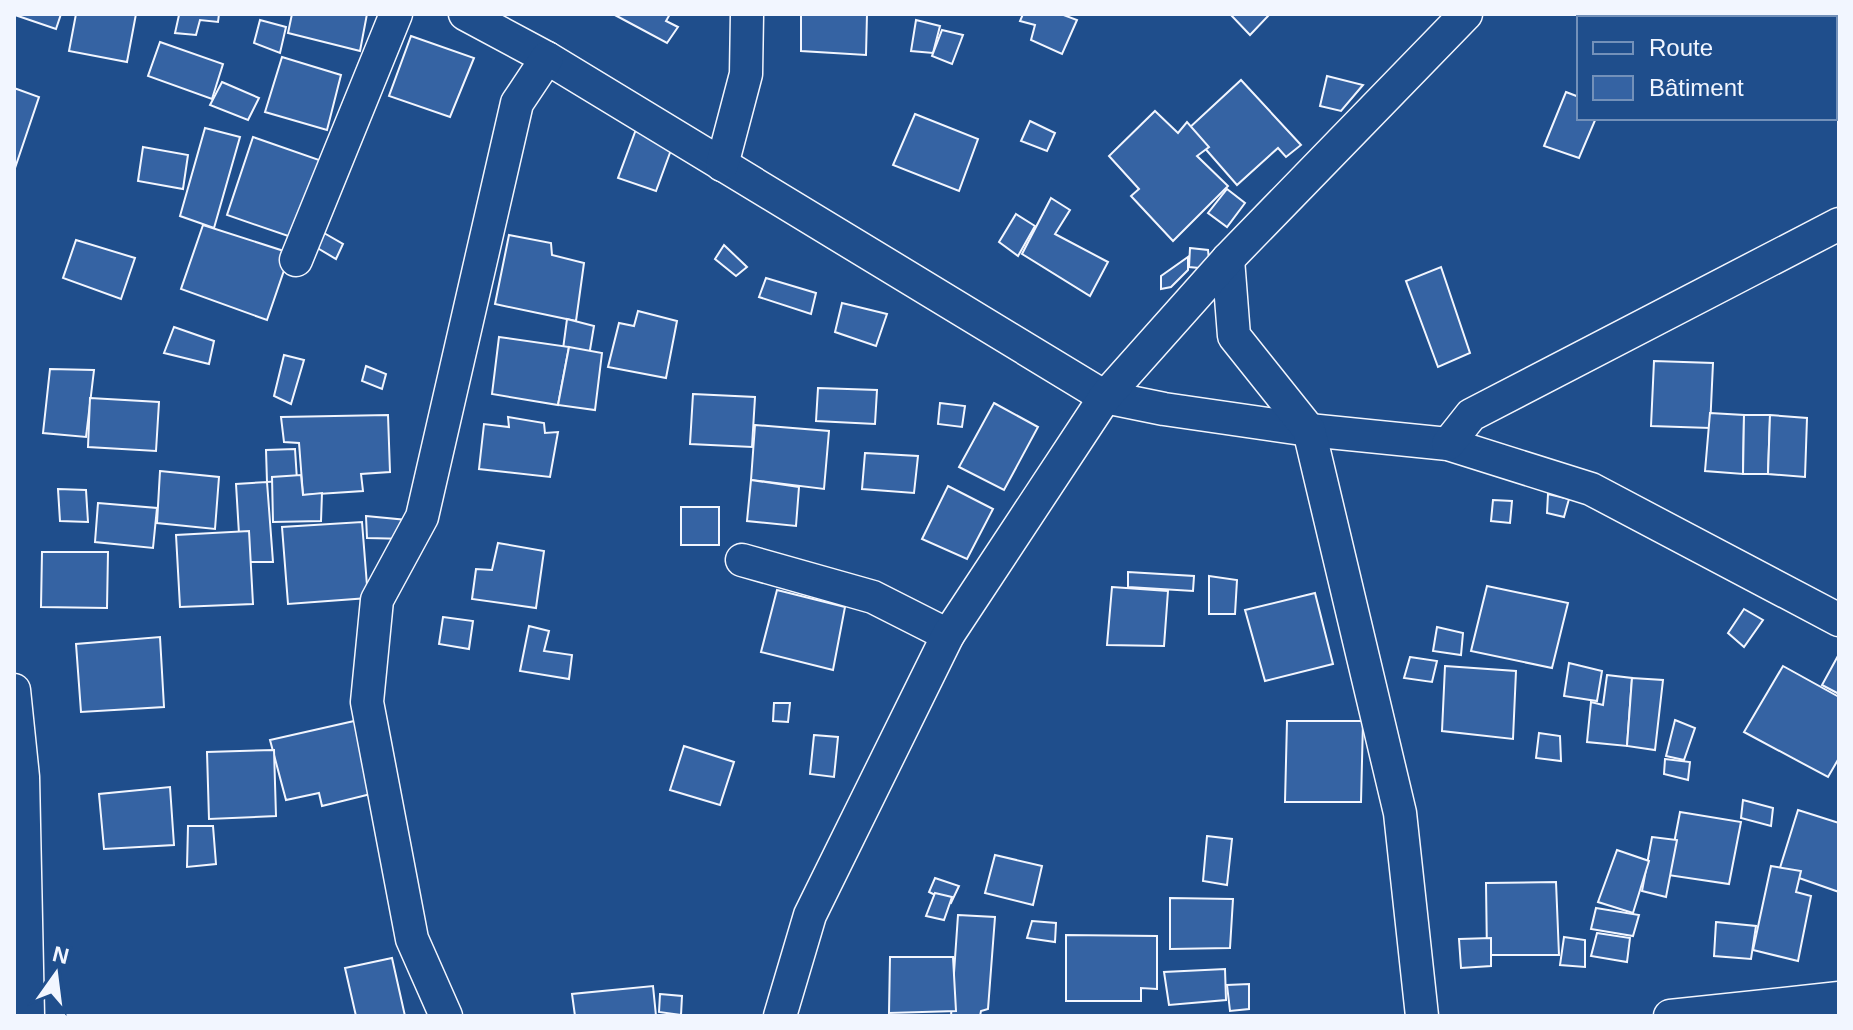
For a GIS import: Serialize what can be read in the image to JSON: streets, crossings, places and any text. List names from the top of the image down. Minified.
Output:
{"legend":["Route","Bâtiment"],"north":"top"}
